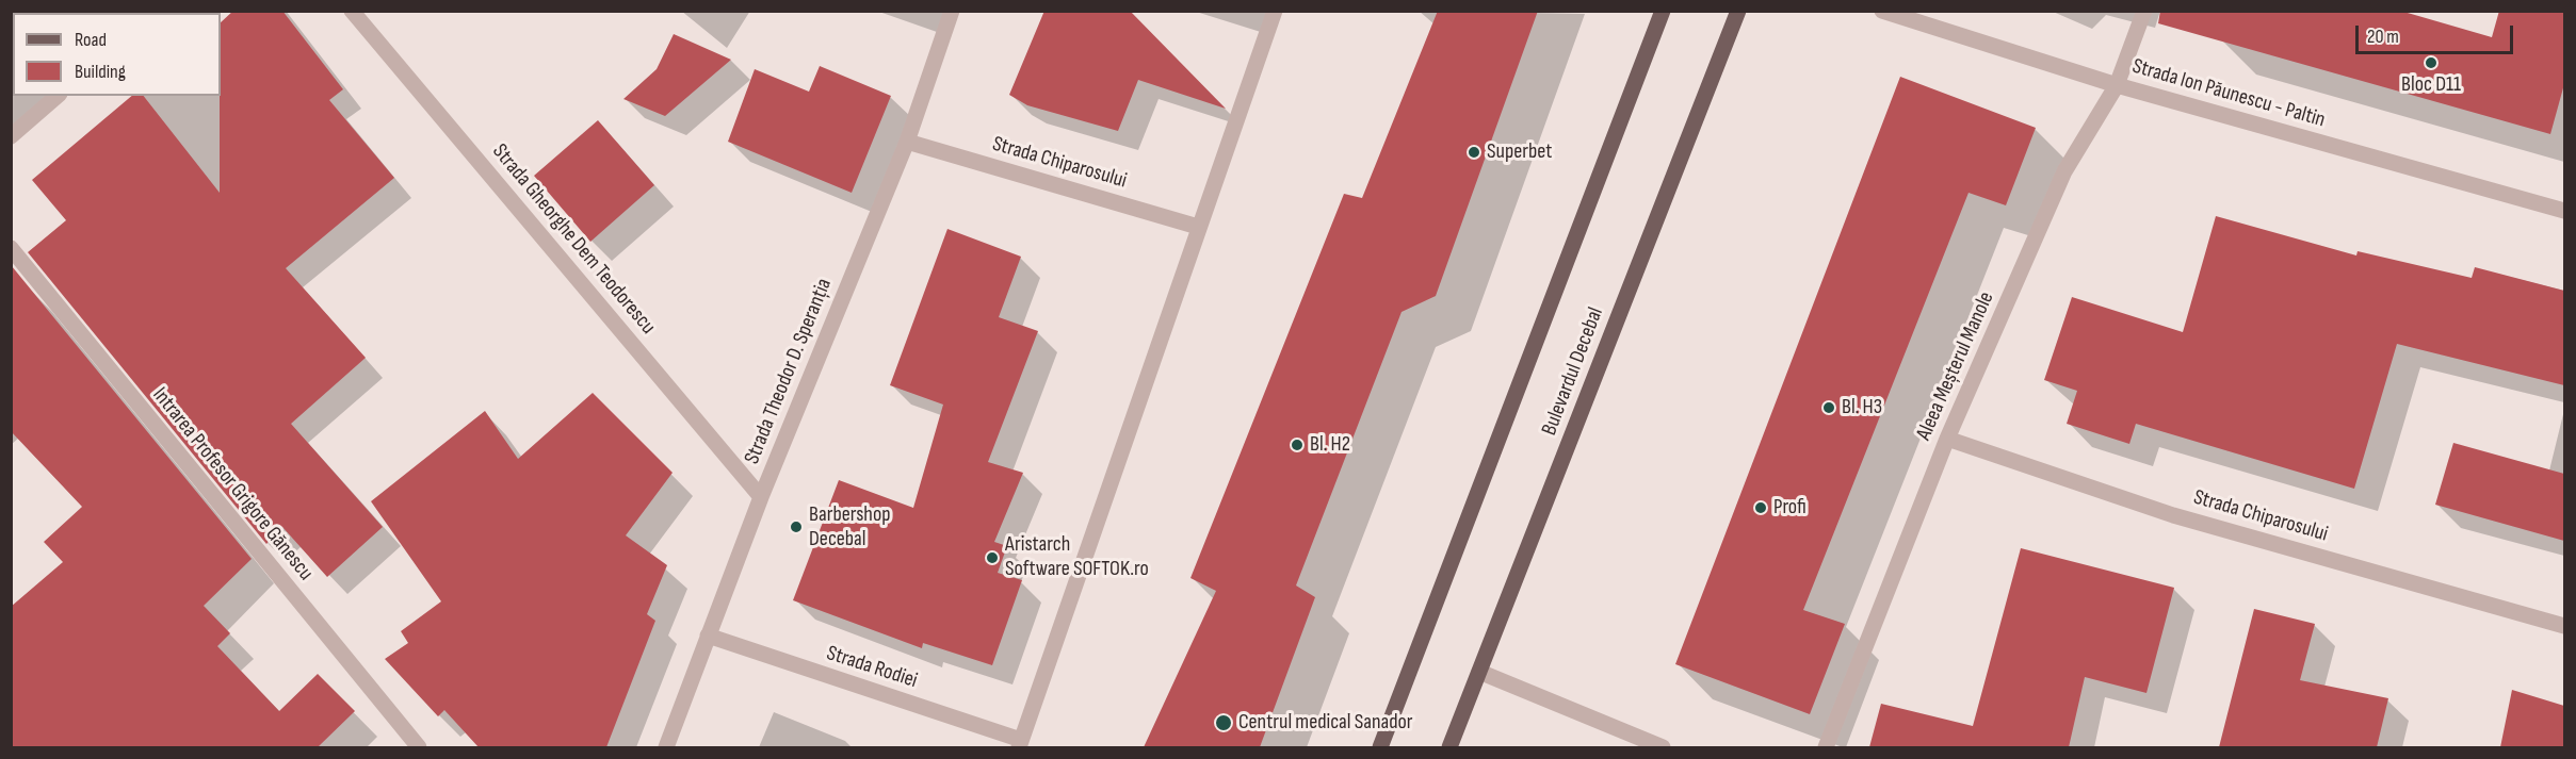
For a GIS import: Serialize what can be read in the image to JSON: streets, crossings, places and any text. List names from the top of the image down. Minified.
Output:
{"streets":{"main road":["Bulevardul Decebal"],"street":["Strada Ion Păunescu - Paltin","Strada Chiparosului","Strada Gheorghe Dem Teodorescu","Aleea Meșterul Manole","Strada Theodor D. Speranția","Intrarea Profesor Grigore Gănescu","Strada Rodiei"]},"crossings":[["Strada Ion Păunescu - Paltin","Aleea Meșterul Manole"],["Strada Chiparosului","Aleea Meșterul Manole"],["Strada Chiparosului","Strada Theodor D. Speranția"],["Strada Gheorghe Dem Teodorescu","Strada Theodor D. Speranția"],["Strada Theodor D. Speranția","Strada Rodiei"]],"places":["Bloc D11","Superbet","Bl. H3","Bl. H2","Profi","Barbershop Decebal","Aristarch Software SOFTOK.ro","Centrul medical Sanador"],"legend":["Road","Building"],"scale_bar":"20 m"}
